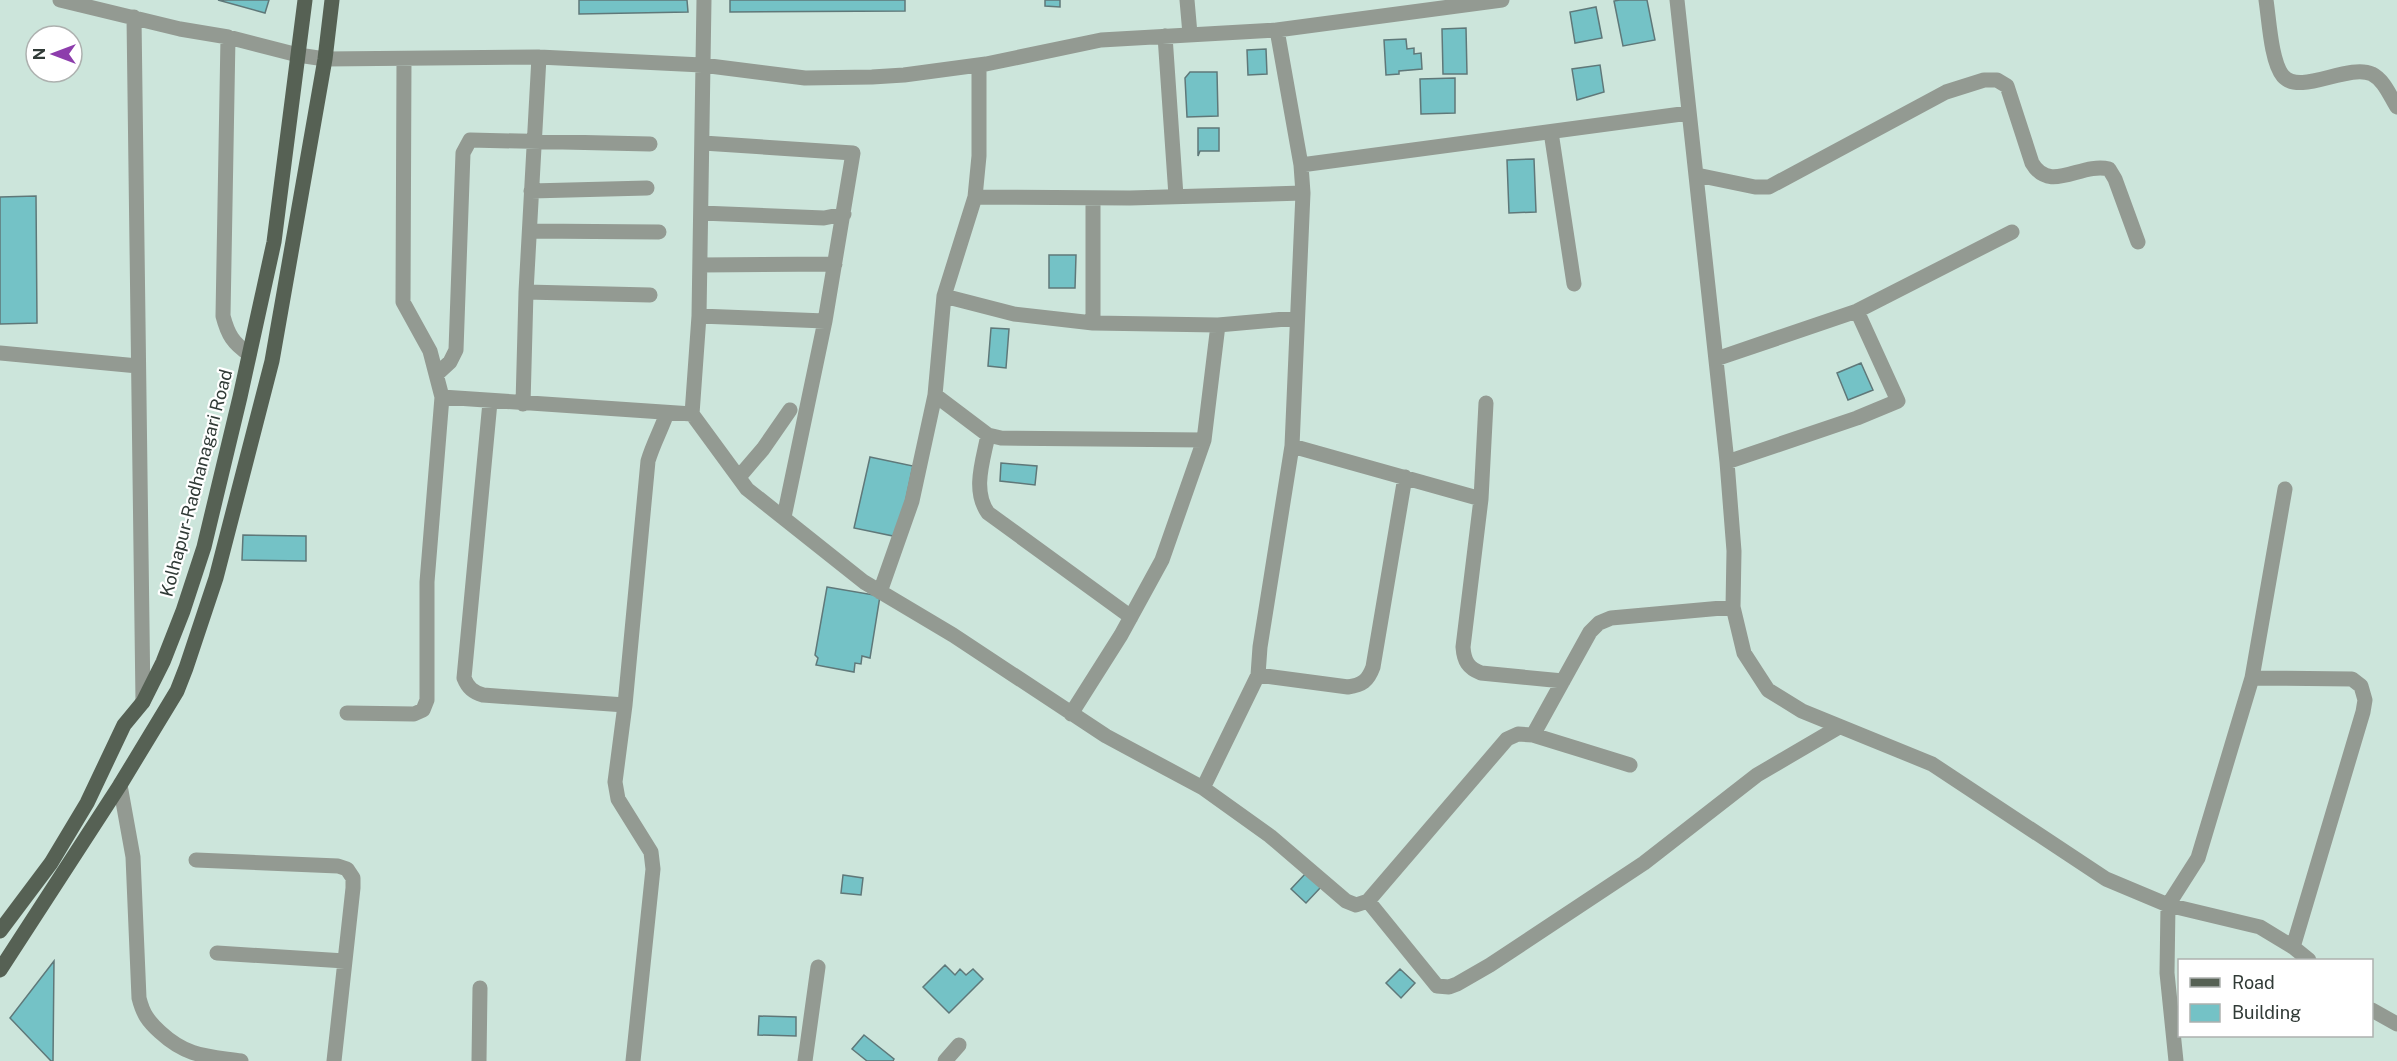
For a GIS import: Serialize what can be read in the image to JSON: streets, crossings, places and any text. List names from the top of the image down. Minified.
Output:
{"streets":{"main road":["Kolhapur-Radhanagari Road"]},"legend":["Road","Building"],"north":"left"}
